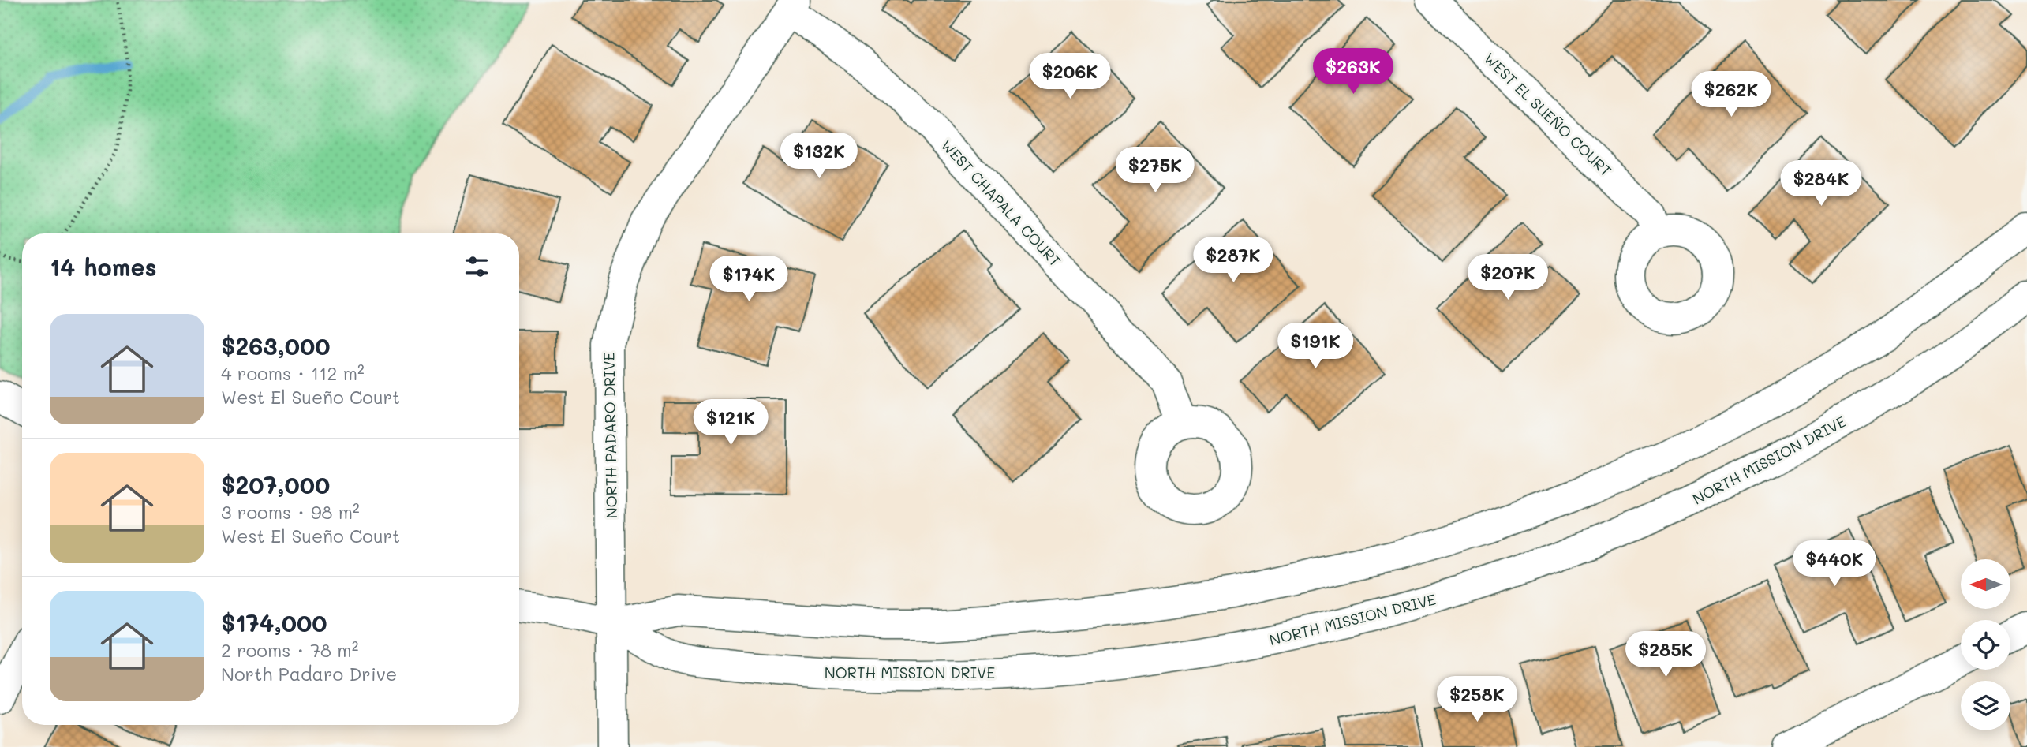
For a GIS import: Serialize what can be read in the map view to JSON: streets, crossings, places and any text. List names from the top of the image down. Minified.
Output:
{"streets":{"street":["WEST EL SUEÑO COURT","WEST CHAPALA COURT","NORTH PADARO DRIVE","NORTH MISSION DRIVE"]},"crossings":[["WEST CHAPALA COURT","NORTH PADARO DRIVE"],["NORTH PADARO DRIVE","NORTH MISSION DRIVE"]],"north":"left","page":{"price":["$263K","$206K","$262K","$132K","$275K","$284K","$287K","$207K","$174K","$191K","$121K","$440K","$285K","$258K"],"heading":"14 homes","list":[{"name":"$263,000","note":"4 rooms · 112 m² · West El Sueño Court"},{"name":"$207,000","note":"3 rooms · 98 m² · West El Sueño Court"},{"name":"$174,000","note":"2 rooms · 78 m² · North Padaro Drive"}]}}
